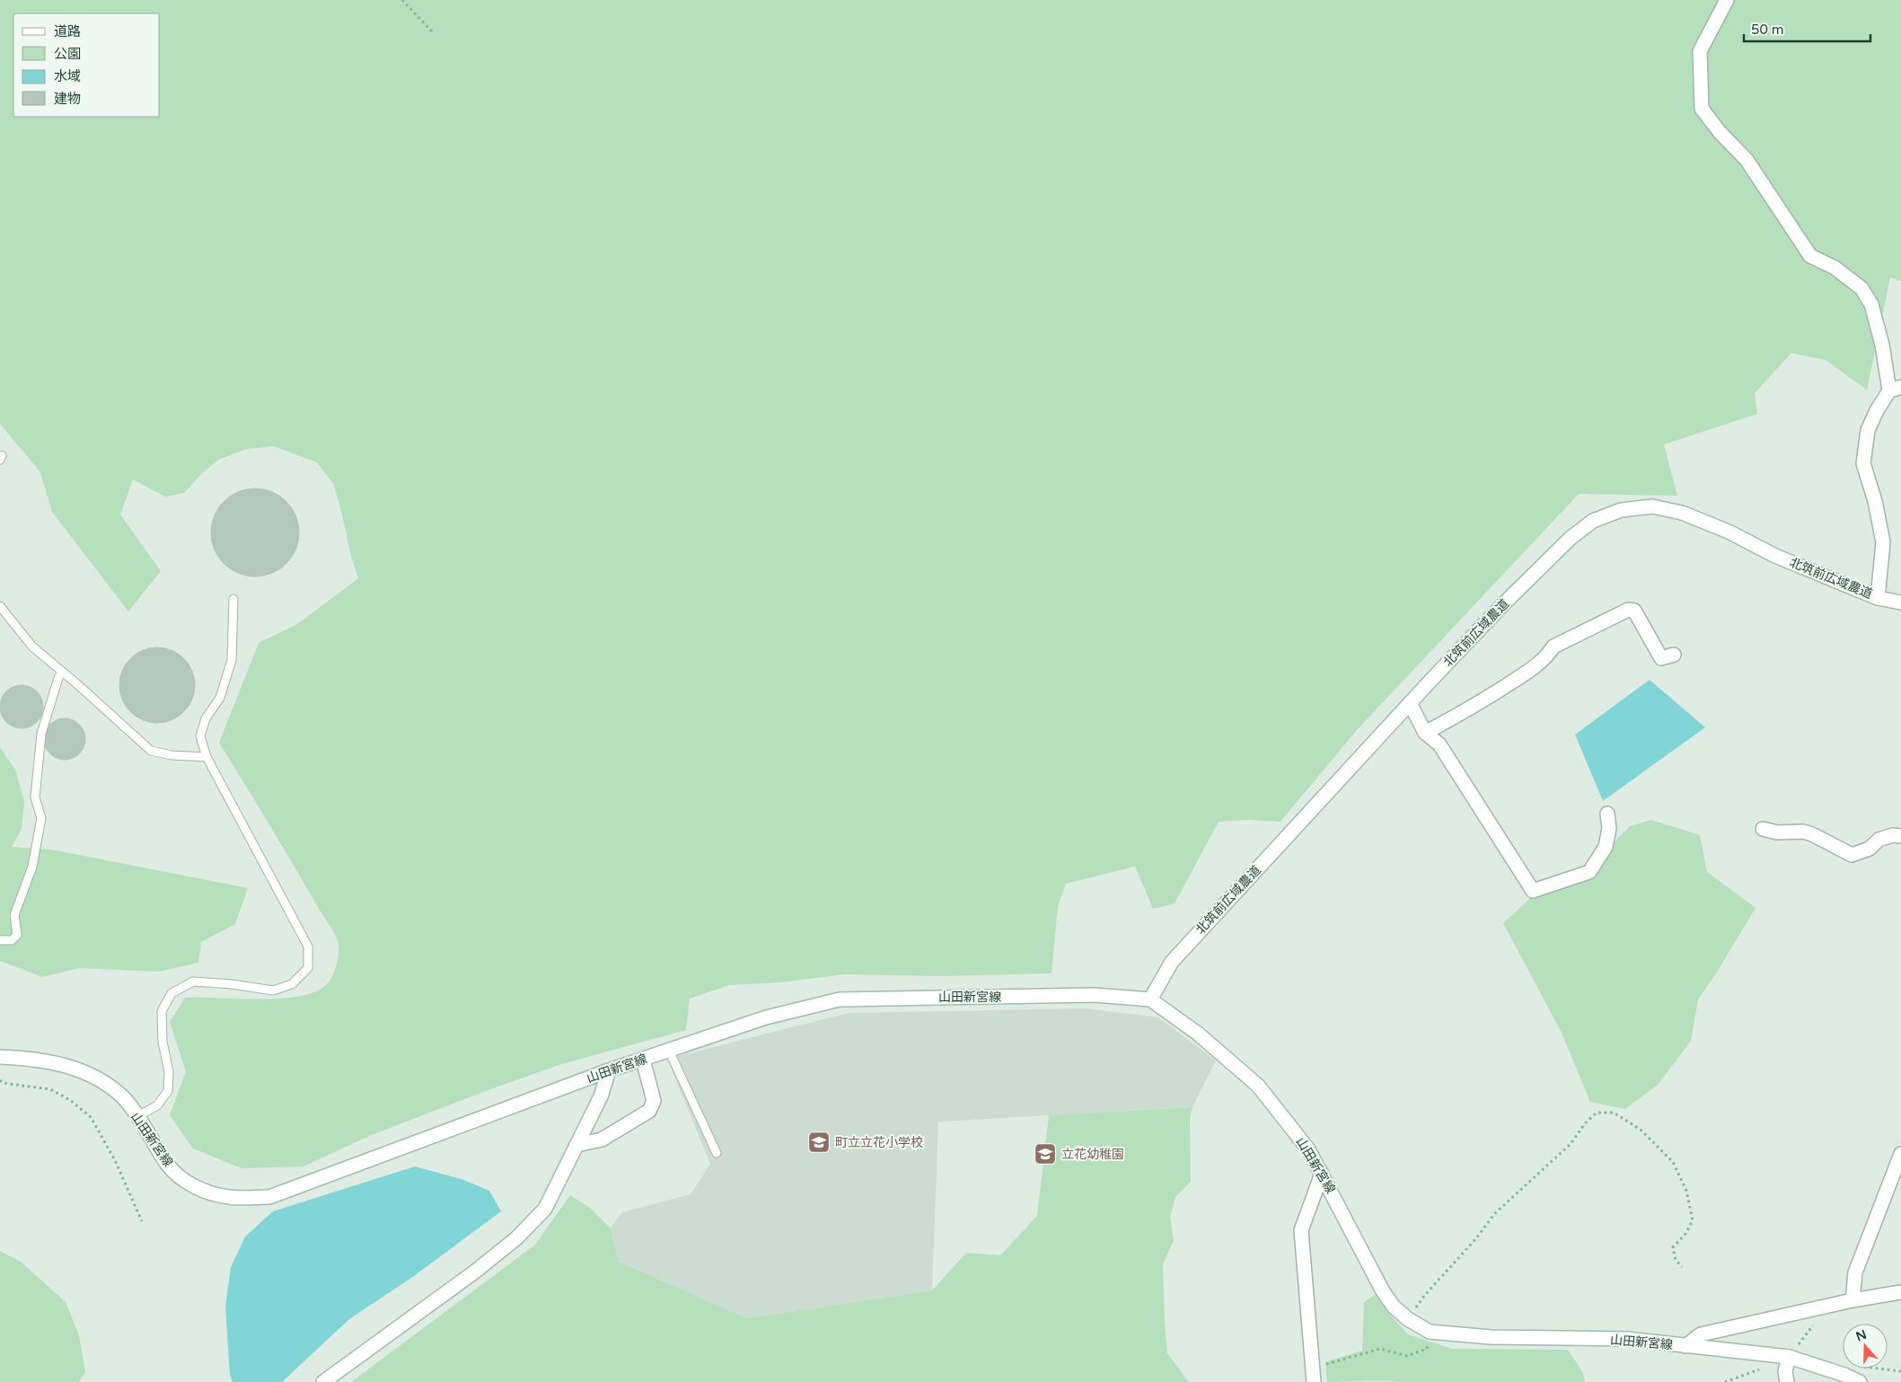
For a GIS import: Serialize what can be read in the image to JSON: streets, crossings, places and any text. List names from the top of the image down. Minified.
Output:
{"streets":{"street":["北筑前広域農道","山田新宮線"]},"crossings":[["北筑前広域農道","山田新宮線"]],"places":{"school or university":["町立立花小学校","立花幼稚園"]},"legend":["道路","公園","水域","建物"],"scale_bar":"50 m","north":"top"}
